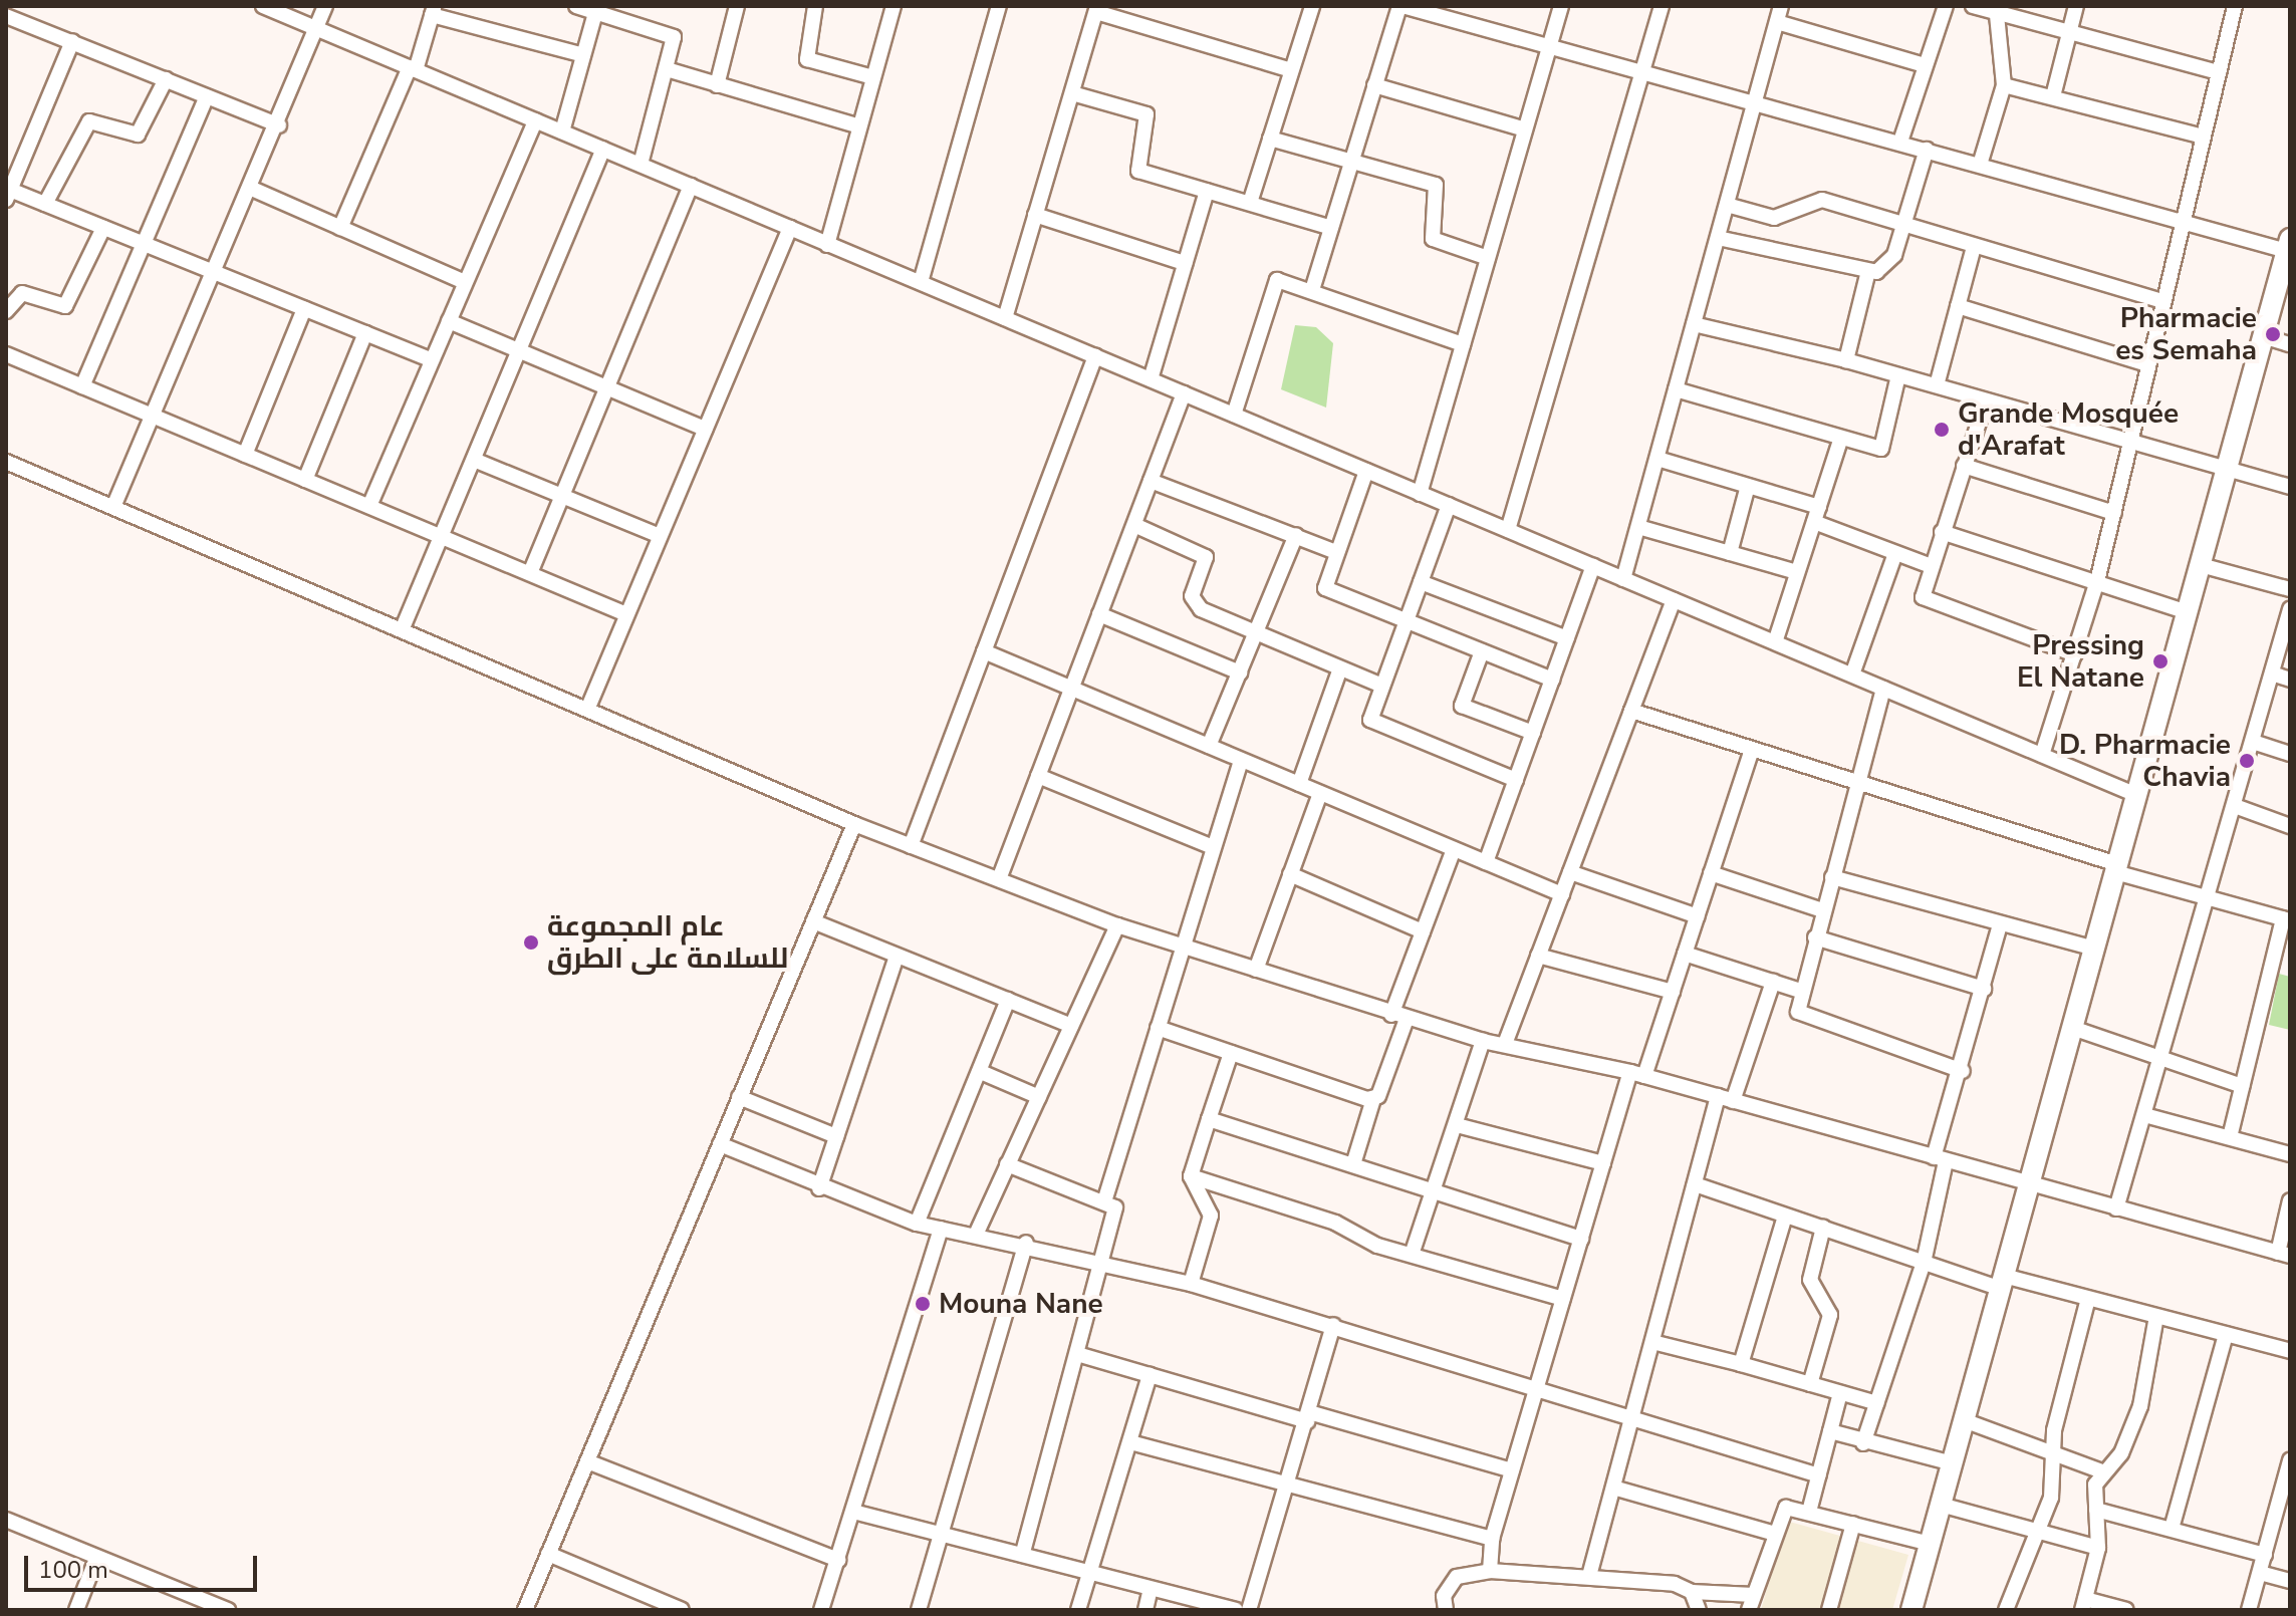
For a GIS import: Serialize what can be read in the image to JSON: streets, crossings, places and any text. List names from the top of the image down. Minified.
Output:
{"places":["Pharmacie es Semaha","Grande Mosquée d'Arafat","Pressing El Natane","D. Pharmacie Chavia","عام المجموعة للسلامة على الطرق","Mouna Nane"],"scale_bar":"100 m"}
